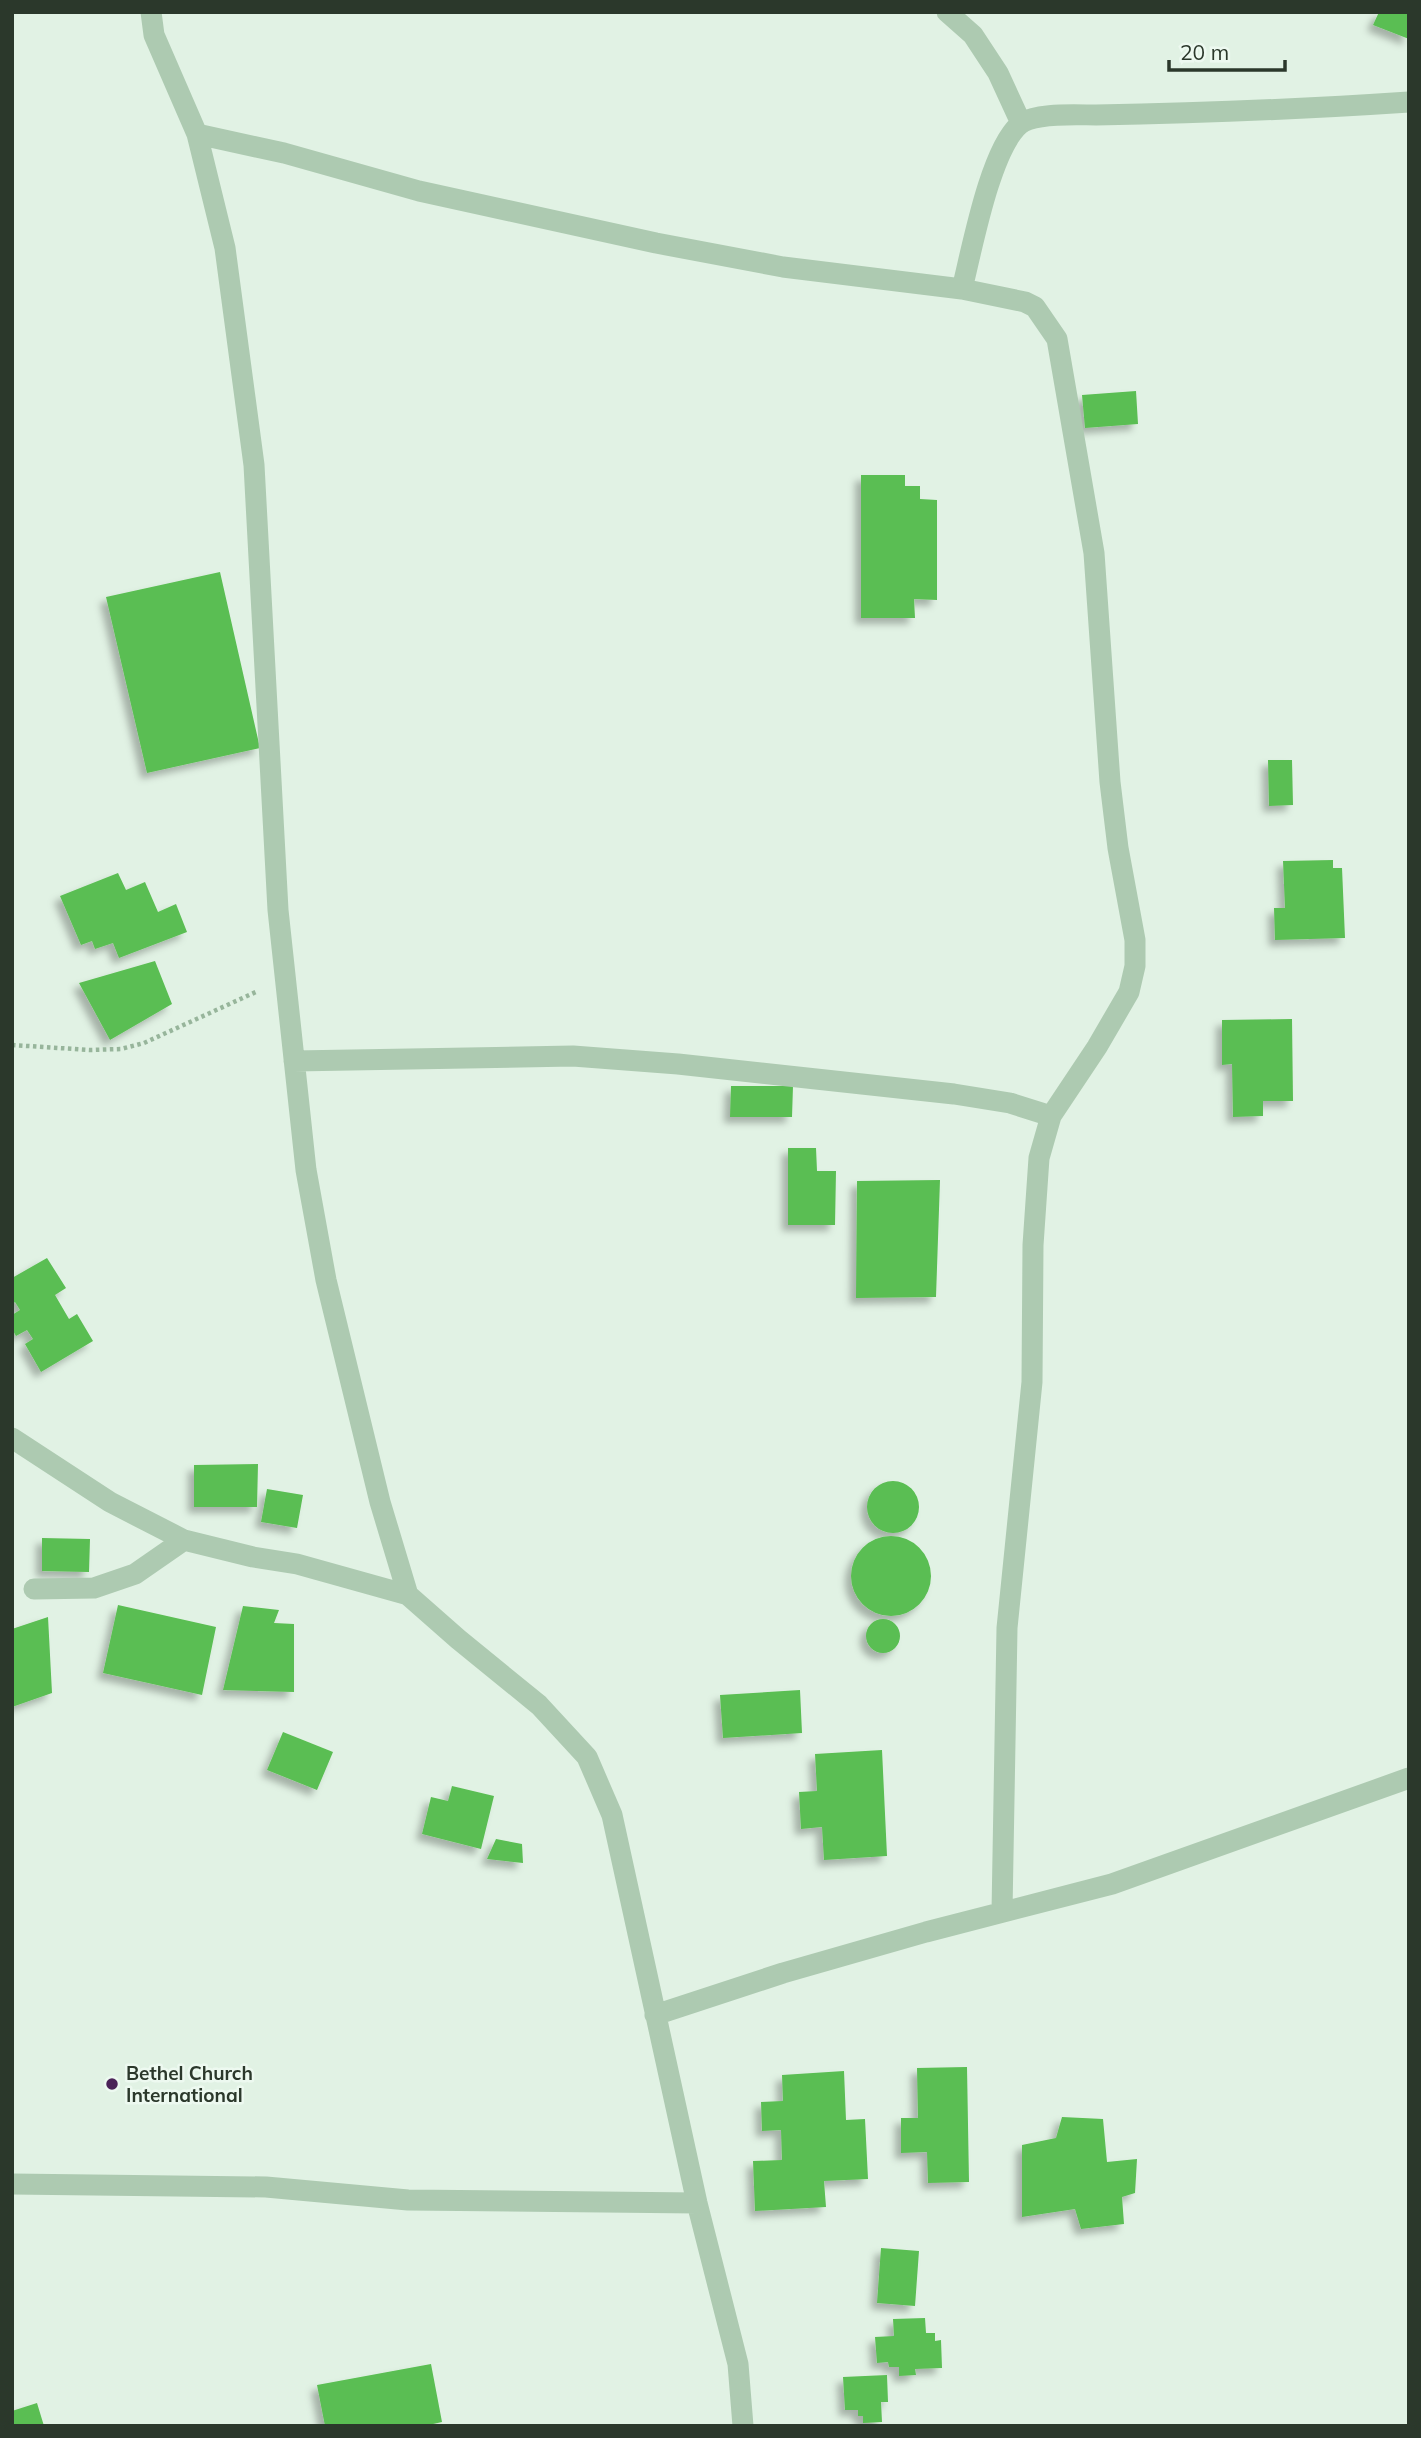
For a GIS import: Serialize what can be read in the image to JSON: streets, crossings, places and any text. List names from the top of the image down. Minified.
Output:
{"places":["Bethel Church International"],"scale_bar":"20 m"}
